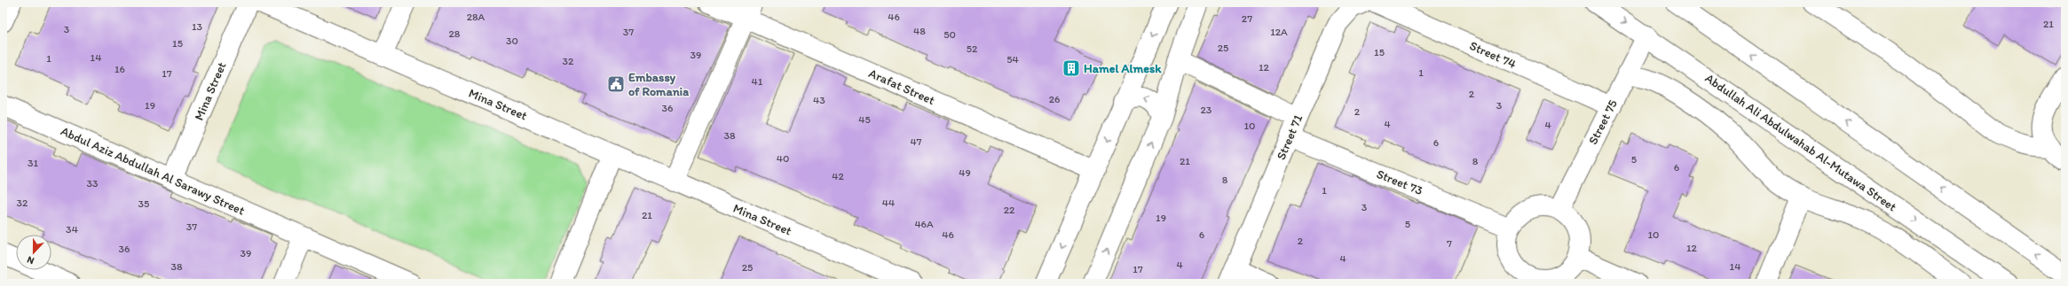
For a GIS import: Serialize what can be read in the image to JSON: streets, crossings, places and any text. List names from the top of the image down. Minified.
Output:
{"streets":{"street":["Street 74","Arafat Street","Mina Street","Street 75","Street 71","Abdullah Ali Abdulwahab Al-Mutawa Street","Abdul Aziz Abdullah Al Sarawy Street","Street 73"]},"crossings":[["Street 74","Street 75"],["Mina Street","Abdul Aziz Abdullah Al Sarawy Street"],["Street 75","Abdullah Ali Abdulwahab Al-Mutawa Street"],["Street 75","Street 73"],["Street 71","Street 73"]],"places":{"building":["Hamel Almesk"],"public building":["Embassy of Romania"]},"house_numbers":["28A","46","27","21","13","3","48","37","12A","28","50","30","15","25","52","15","39","14","1","54","32","12","16","1","17","41","2","26","43","19","3","36","23","2","45","4","4","10","38","47","6","40","5","21","8","31","6","49","42","8","33","1","32","44","35","3","22","21","19","46A","5","37","34","46","6","10","2","7","12","36","39","4","4","38","14","25","17"],"north":"bottom"}
